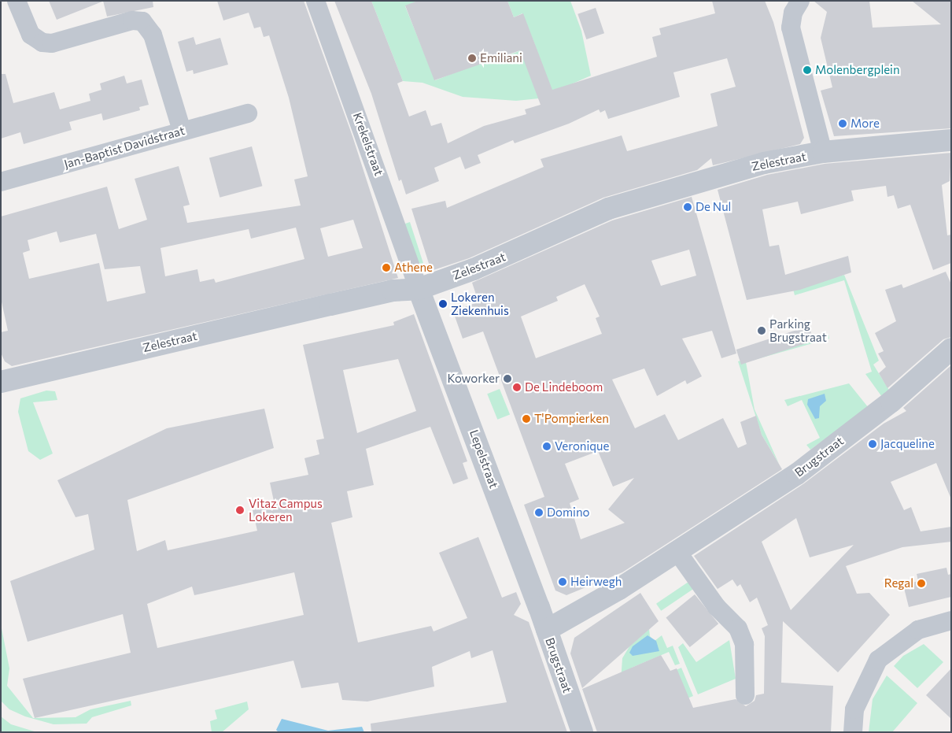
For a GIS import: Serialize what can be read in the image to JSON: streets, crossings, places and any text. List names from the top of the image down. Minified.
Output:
{"streets":{"street":["Krekelstraat","Jan-Baptist Davidstraat","Zelestraat","Brugstraat","Lepelstraat"]},"crossings":[["Krekelstraat","Zelestraat"],["Krekelstraat","Lepelstraat"],["Zelestraat","Lepelstraat"],["Brugstraat","Lepelstraat"]],"places":["Emiliani","Molenbergplein","More","De Nul","Athene","Lokeren Ziekenhuis","Parking Brugstraat","Koworker","De Lindeboom","T'Pompierken","Jacqueline","Veronique","Vitaz Campus Lokeren","Domino","Heirwegh","Regal"]}
